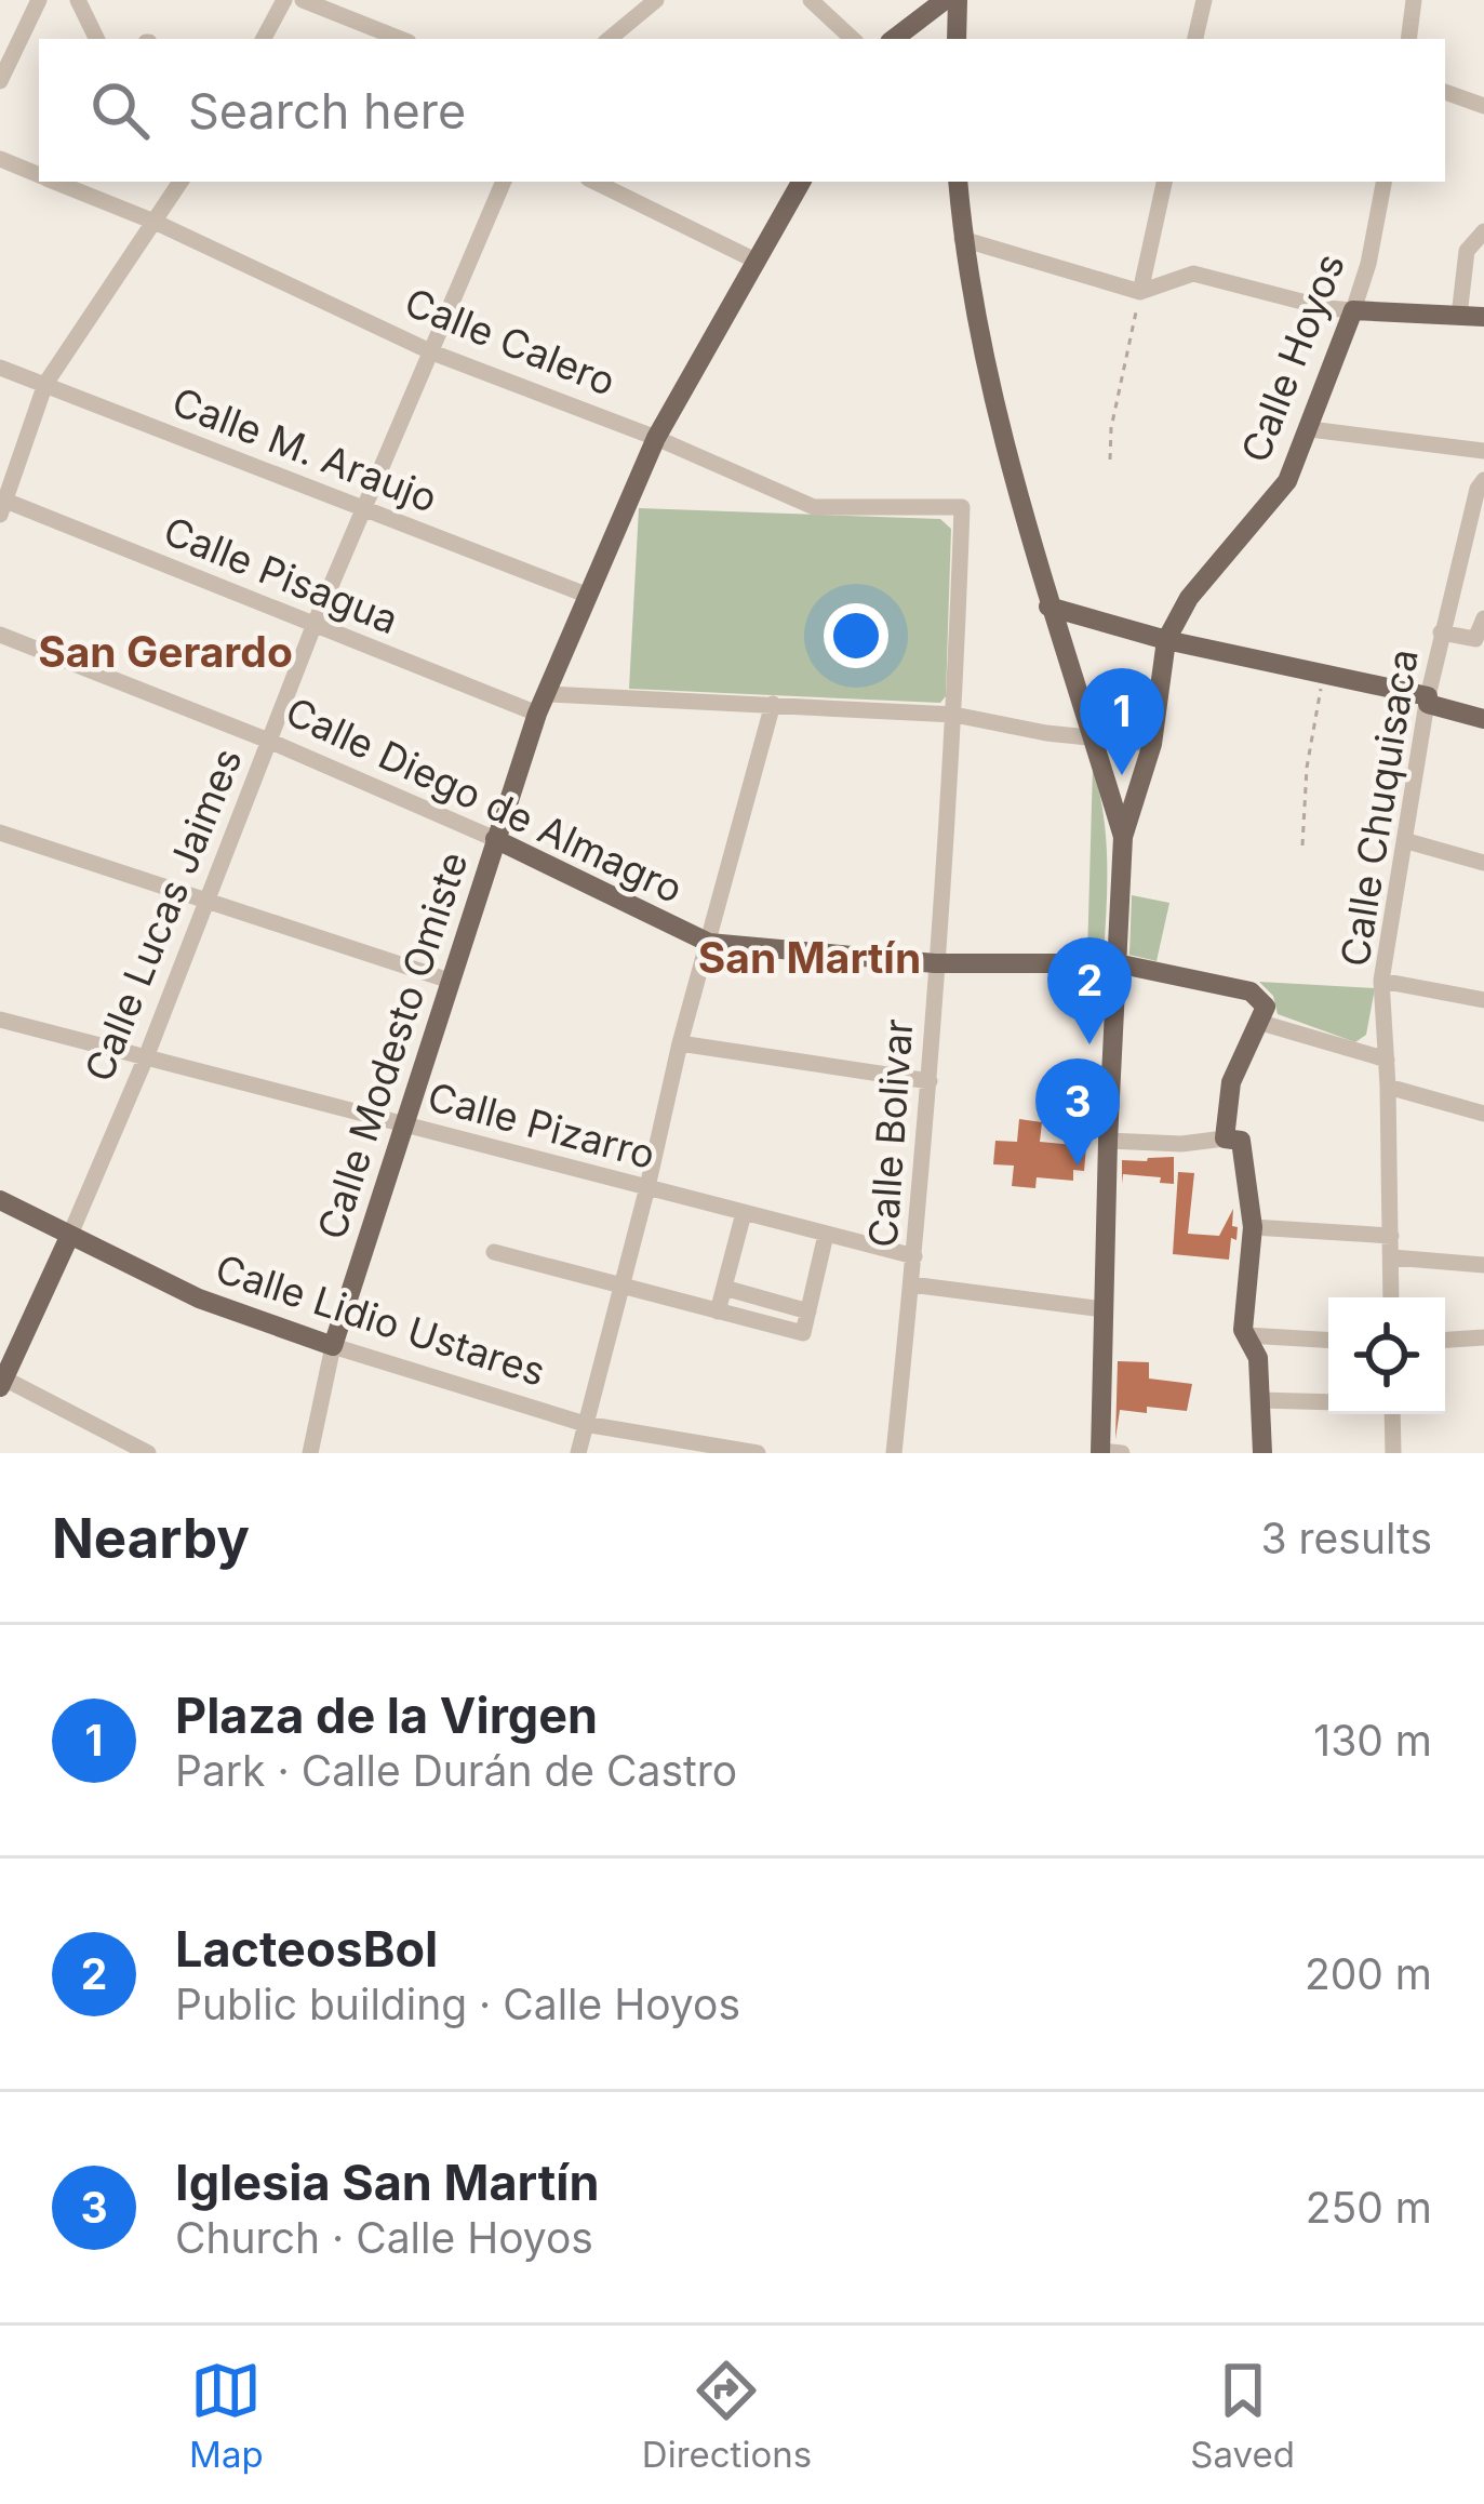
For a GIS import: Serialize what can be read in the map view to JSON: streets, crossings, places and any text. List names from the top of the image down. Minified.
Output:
{"streets":{"main road":["Calle Hoyos","Calle Diego de Almagro","Calle Lucas Jaimes","Calle Modesto Omiste","Calle Lidio Ustares"],"street":["Calle Calero","Calle M. Araujo","Calle Pisagua","Calle Chuquisaca","Calle Pizarro","Calle Bolivar"]},"crossings":[["Calle Calero","Calle Lucas Jaimes"],["Calle Calero","Calle Modesto Omiste"],["Calle Calero","Calle Bolivar"],["Calle Hoyos","Calle Pisagua"],["Calle Hoyos","Calle Diego de Almagro"],["Calle M. Araujo","Calle Lucas Jaimes"],["Calle M. Araujo","Calle Modesto Omiste"],["Calle Pisagua","Calle Lucas Jaimes"],["Calle Pisagua","Calle Modesto Omiste"],["Calle Pisagua","Calle Bolivar"],["Calle Diego de Almagro","Calle Chuquisaca"],["Calle Diego de Almagro","Calle Lucas Jaimes"],["Calle Diego de Almagro","Calle Modesto Omiste"],["Calle Diego de Almagro","Calle Bolivar"],["Calle Lucas Jaimes","Calle Pizarro"],["Calle Lucas Jaimes","Calle Lidio Ustares"],["Calle Modesto Omiste","Calle Pizarro"],["Calle Modesto Omiste","Calle Lidio Ustares"],["Calle Pizarro","Calle Bolivar"]],"districts":["San Gerardo","San Martín"],"page":{"search":"Search here","pins":["1","2","3"],"heading":["Nearby","3 results"],"list":[{"mark":"1","name":"Plaza de la Virgen","note":"Park · Calle Durán de Castro","value":"130 m"},{"mark":"2","name":"LacteosBol","note":"Public building · Calle Hoyos","value":"200 m"},{"mark":"3","name":"Iglesia San Martín","note":"Church · Calle Hoyos","value":"250 m"}],"nav":["Map","Directions","Saved"]}}
